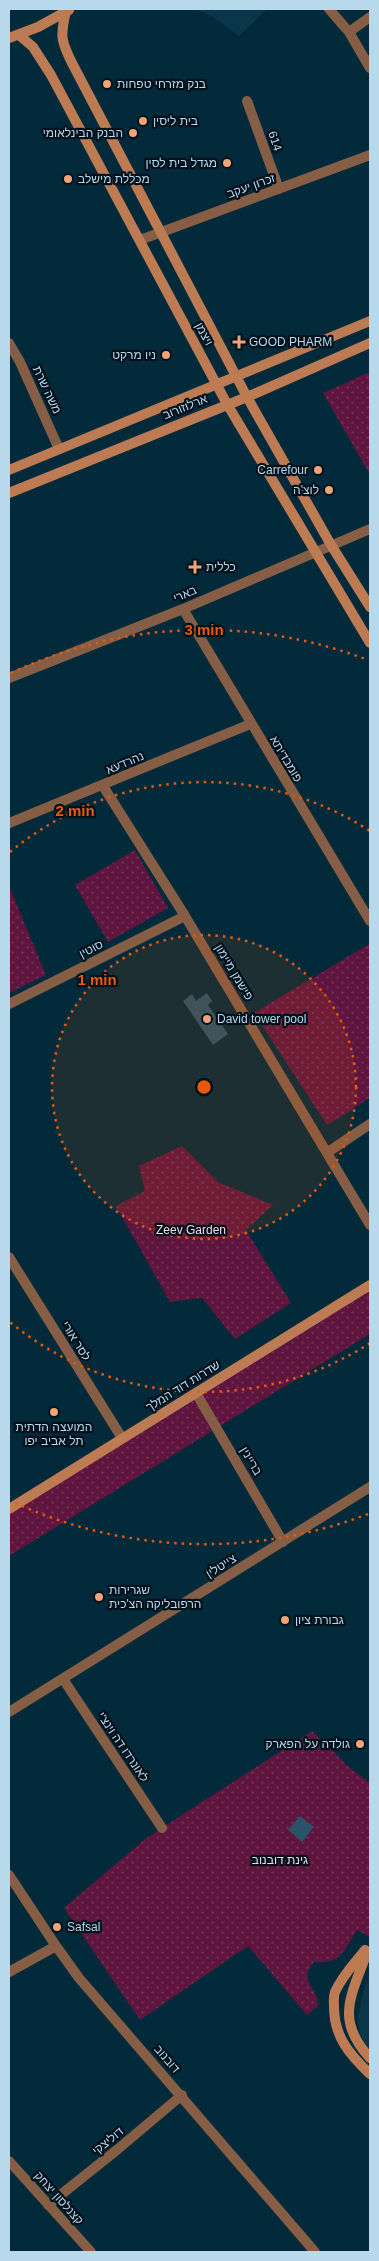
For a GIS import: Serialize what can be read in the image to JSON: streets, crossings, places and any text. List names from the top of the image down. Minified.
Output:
{"streets":{"street":["614","זכרון יעקב","ויצמן","משה שרת","ארלוזורוב","בארי","פומבדיתא","נהרדעא","סוטין","פישמן מיימון","לסר אורי","שדרות דוד המלך","בריינין","צייטלין","לאונרדו דה וינצ'י","דובנוב","דוליצקי","קצנלסון יצחק"]},"crossings":[["614","זכרון יעקב"],["זכרון יעקב","ויצמן"],["ויצמן","ארלוזורוב"],["ויצמן","בארי"],["משה שרת","ארלוזורוב"],["בארי","פומבדיתא"],["פומבדיתא","נהרדעא"],["נהרדעא","פישמן מיימון"],["סוטין","פישמן מיימון"],["לסר אורי","שדרות דוד המלך"],["שדרות דוד המלך","בריינין"],["בריינין","צייטלין"],["צייטלין","לאונרדו דה וינצ'י"],["דובנוב","דוליצקי"],["דוליצקי","קצנלסון יצחק"]],"parks":["Zeev Garden","גינת דובנוב"],"places":{"other":["בנק מזרחי טפחות","בית ליסין","הבנק הבינלאומי","מגדל בית לסין","מכללת מישלב","ניו מרקט","Carrefour","לוצ'ה","David tower pool","המועצה הדתית תל אביב יפו","שגרירות הרפובליקה הצ'כית","גבורת ציון","גולדה על הפארק","Safsal"],"health":["GOOD PHARM","כללית"]},"rings":["3 min","2 min","1 min"]}
